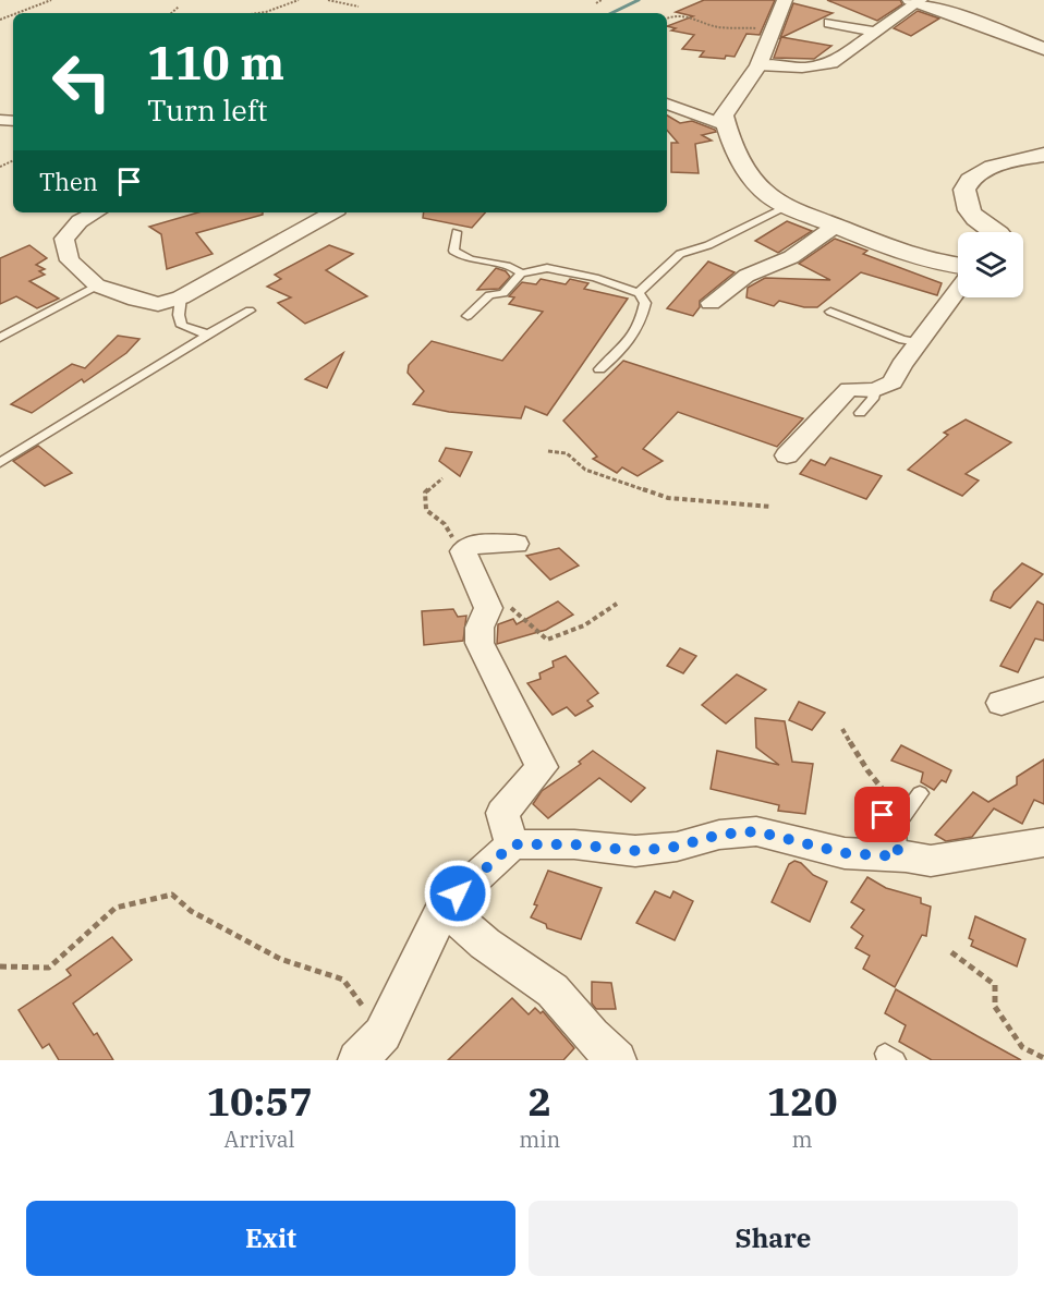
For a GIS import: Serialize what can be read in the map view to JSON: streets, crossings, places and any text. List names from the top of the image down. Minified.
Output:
{"page":{"turn":["110 m","Turn left"],"then":"Then","eta":["10:57","Arrival","2","min","120","m"],"buttons":["Exit","Share"]}}
